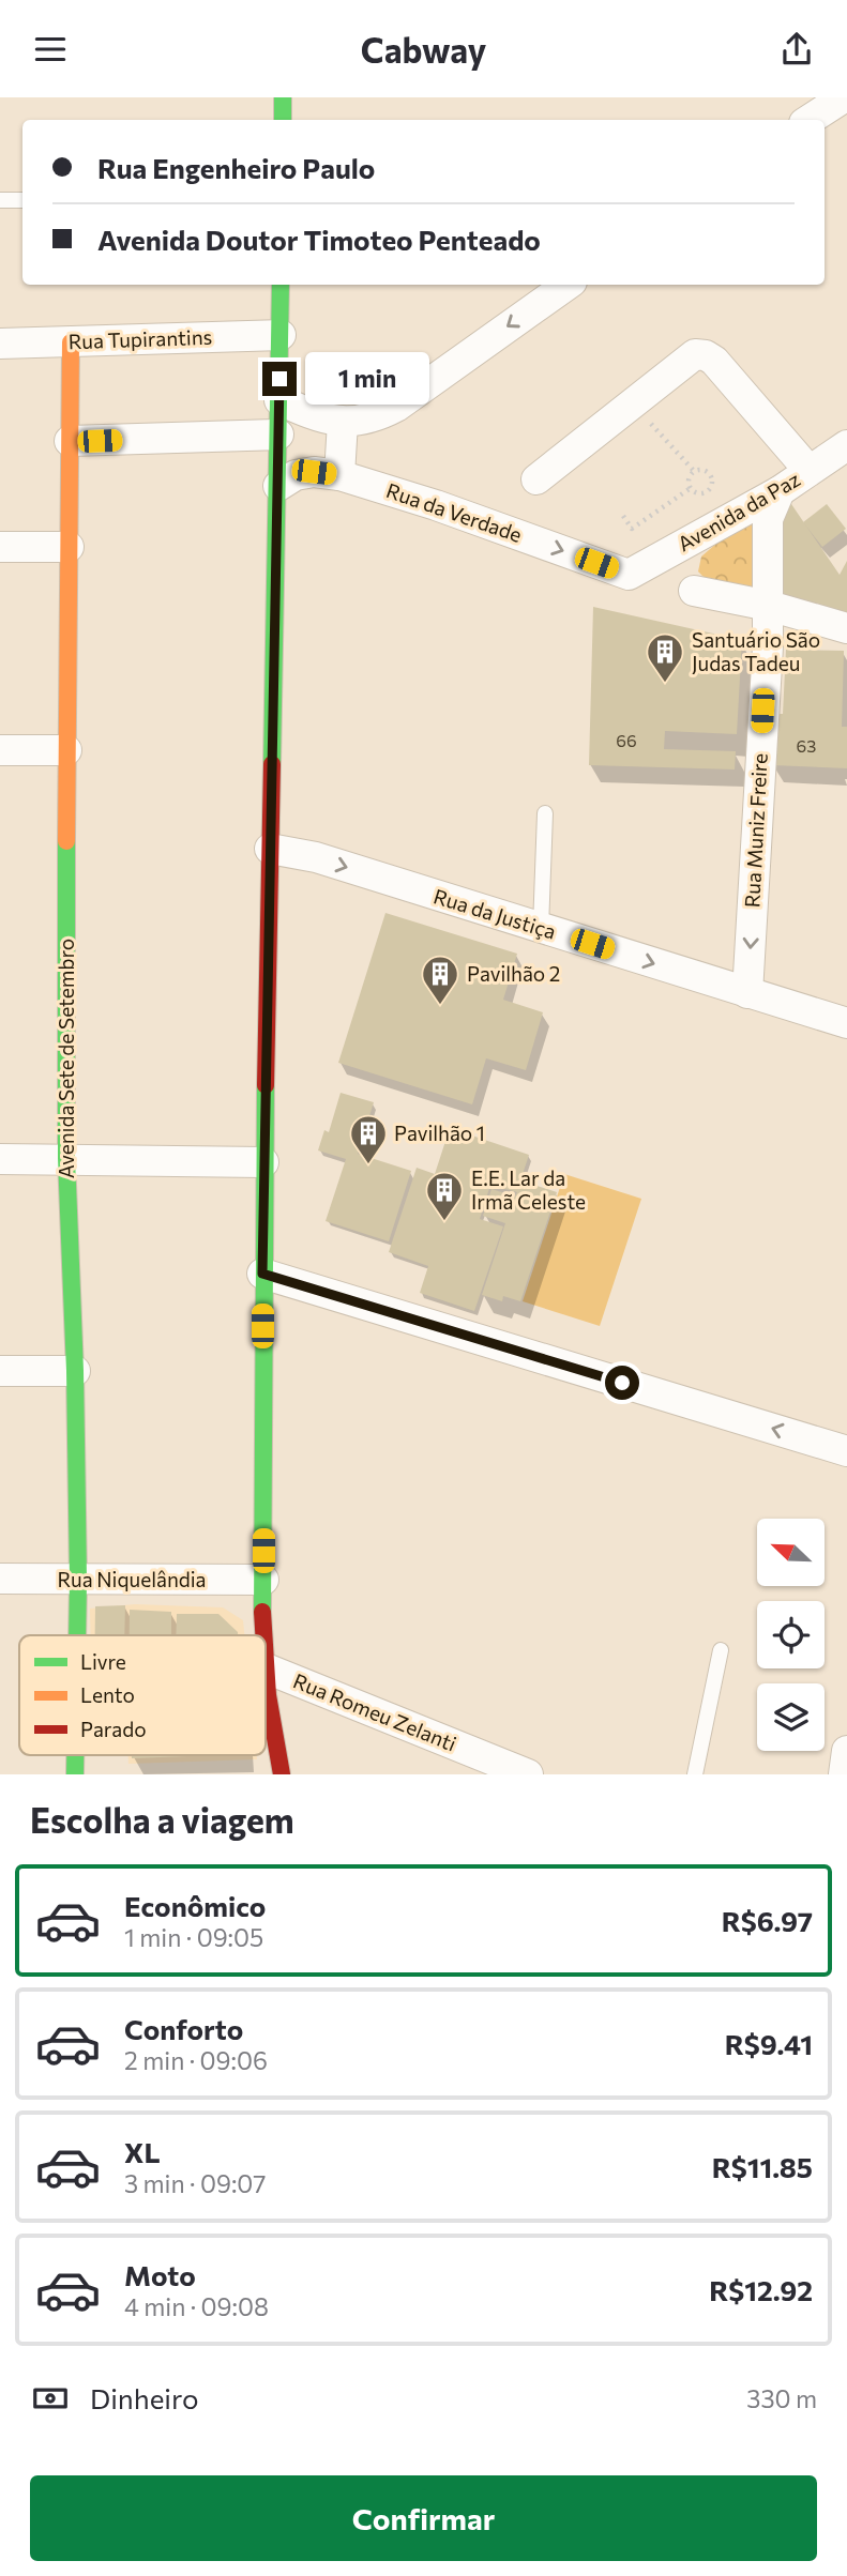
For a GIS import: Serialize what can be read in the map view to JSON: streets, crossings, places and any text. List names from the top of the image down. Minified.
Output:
{"streets":{"main road":["Avenida Sete de Setembro"],"street":["Rua Tupirantins","Avenida da Paz","Rua da Verdade","Rua Muniz Freire","Rua da Justiça","Rua Niquelândia","Rua Romeu Zelanti"]},"crossings":[["Rua Tupirantins","Avenida Sete de Setembro"],["Avenida da Paz","Rua da Verdade"],["Avenida da Paz","Rua Muniz Freire"],["Rua Muniz Freire","Rua da Justiça"],["Avenida Sete de Setembro","Rua Niquelândia"]],"one_way":["Rua da Verdade","Rua Muniz Freire","Rua da Justiça"],"places":{"building":["Santuário São Judas Tadeu","Pavilhão 2","Pavilhão 1","E.E. Lar da Irmã Celeste"]},"house_numbers":["66","63"],"legend":["Livre","Lento","Parado"],"north":"top left","page":{"header":"Cabway","banner":["Rua Engenheiro Paulo","Avenida Doutor Timoteo Penteado"],"bubble":"1 min","heading":"Escolha a viagem","list":[{"name":"Econômico","note":"1 min · 09:05","value":"R$6.97"},{"name":"Conforto","note":"2 min · 09:06","value":"R$9.41"},{"name":"XL","note":"3 min · 09:07","value":"R$11.85"},{"name":"Moto","note":"4 min · 09:08","value":"R$12.92"}],"pay":["Dinheiro","330 m"],"buttons":"Confirmar"}}
